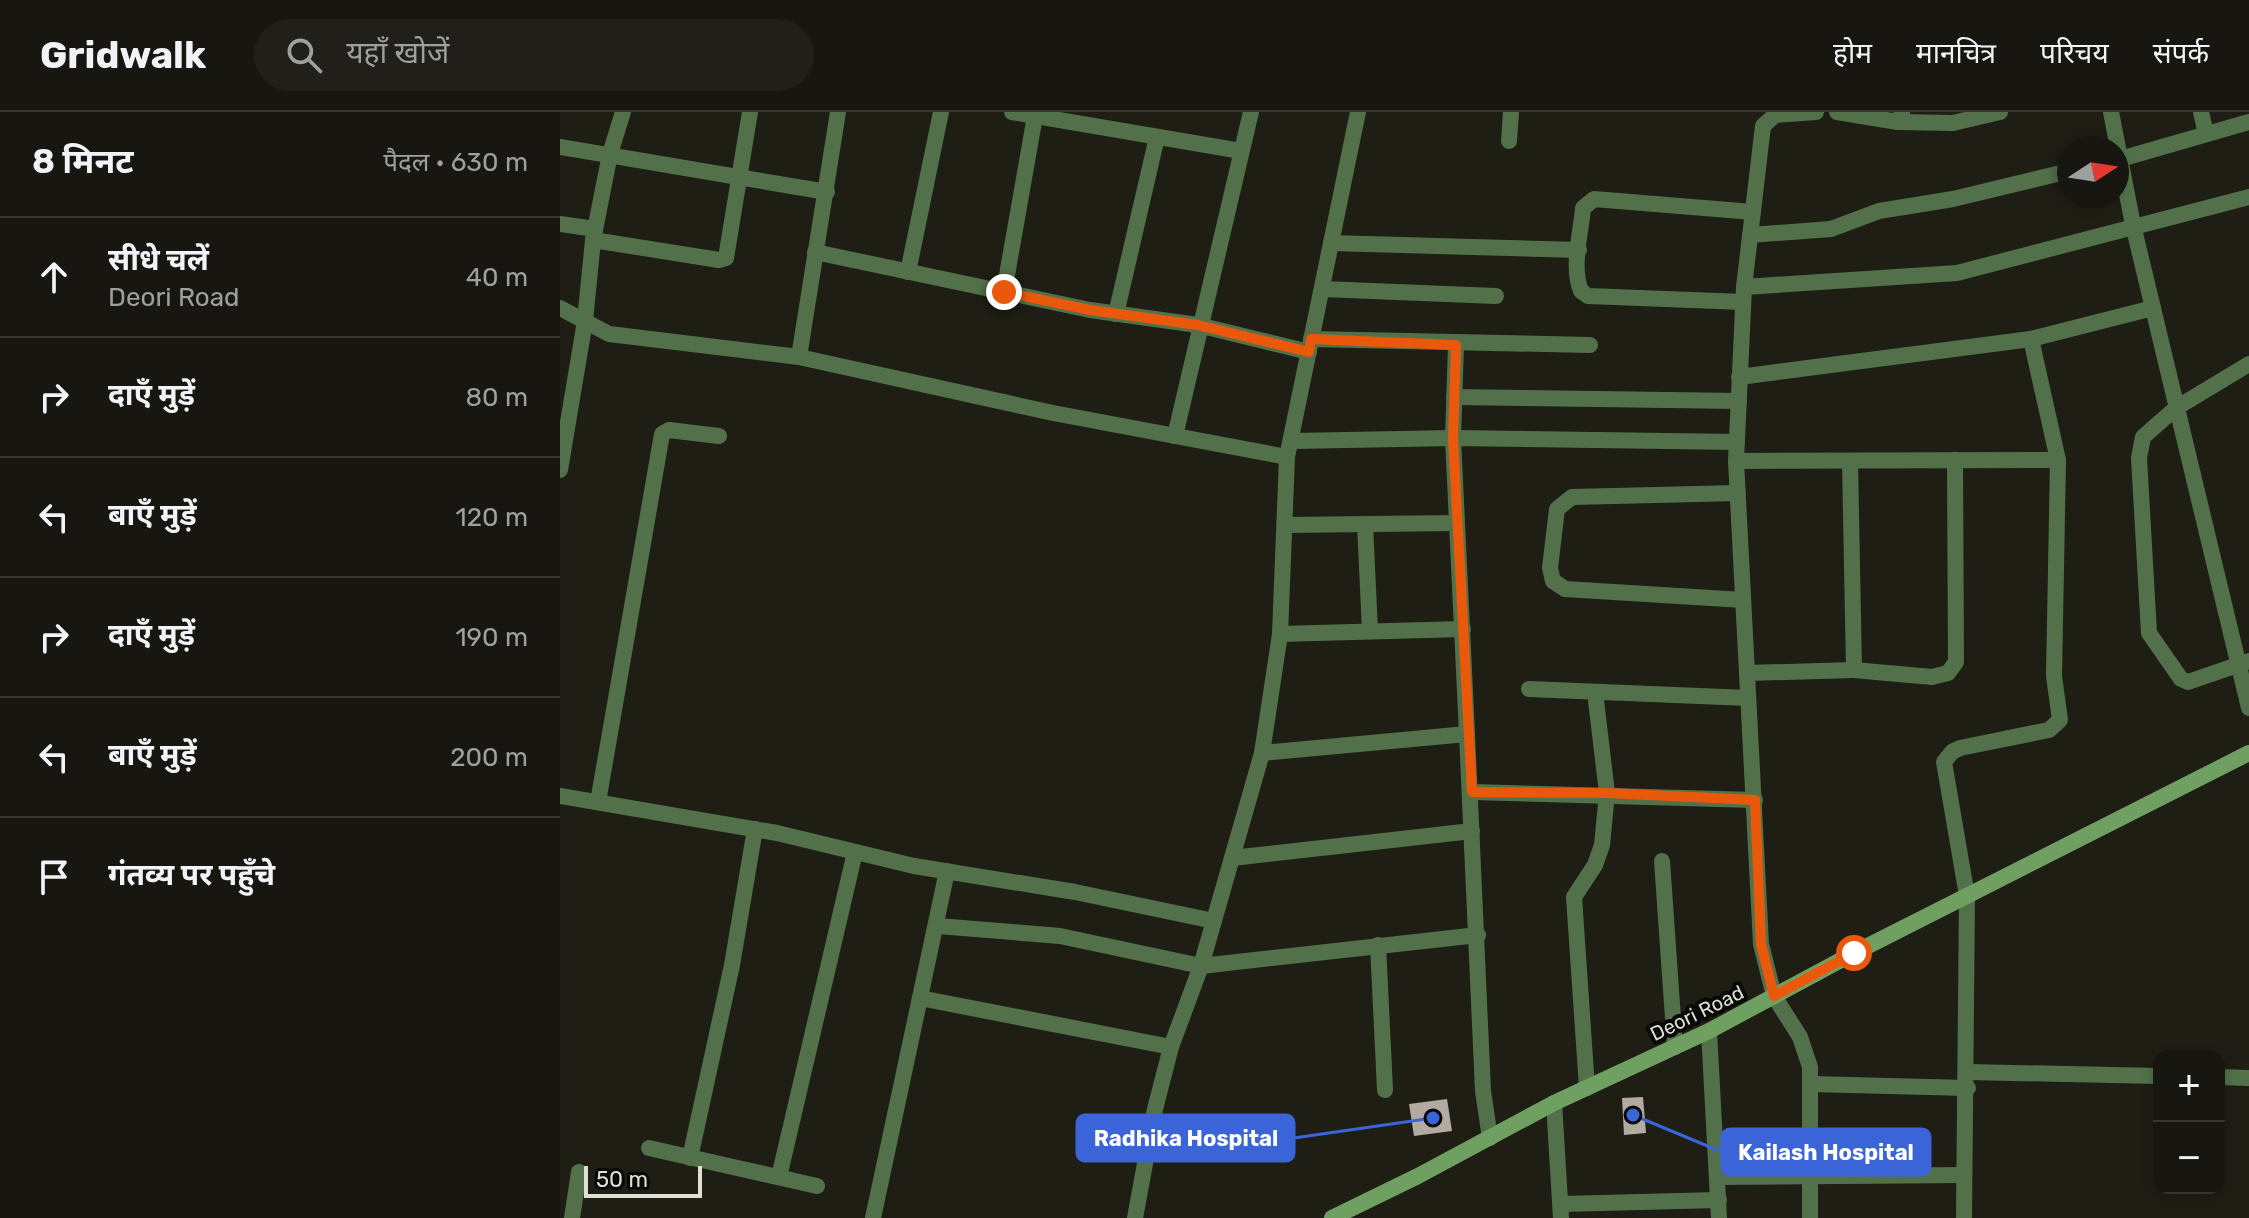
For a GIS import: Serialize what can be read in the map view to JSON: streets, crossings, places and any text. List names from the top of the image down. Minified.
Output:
{"streets":{"street":["Deori Road"]},"places":["Kailash Hospital","Radhika Hospital"],"scale_bar":"50 m","north":"right","page":{"header":"Gridwalk","search":"यहाँ खोजें","nav":["होम","मानचित्र","परिचय","संपर्क"],"heading":["8 मिनट","पैदल · 630 m"],"list":[["सीधे चलें","Deori Road","40 m"],["दाएँ मुड़ें","80 m"],["बाएँ मुड़ें","120 m"],["दाएँ मुड़ें","190 m"],["बाएँ मुड़ें","200 m"],"गंतव्य पर पहुँचे"],"map_buttons":["+","−"],"scale":"50 m"}}
